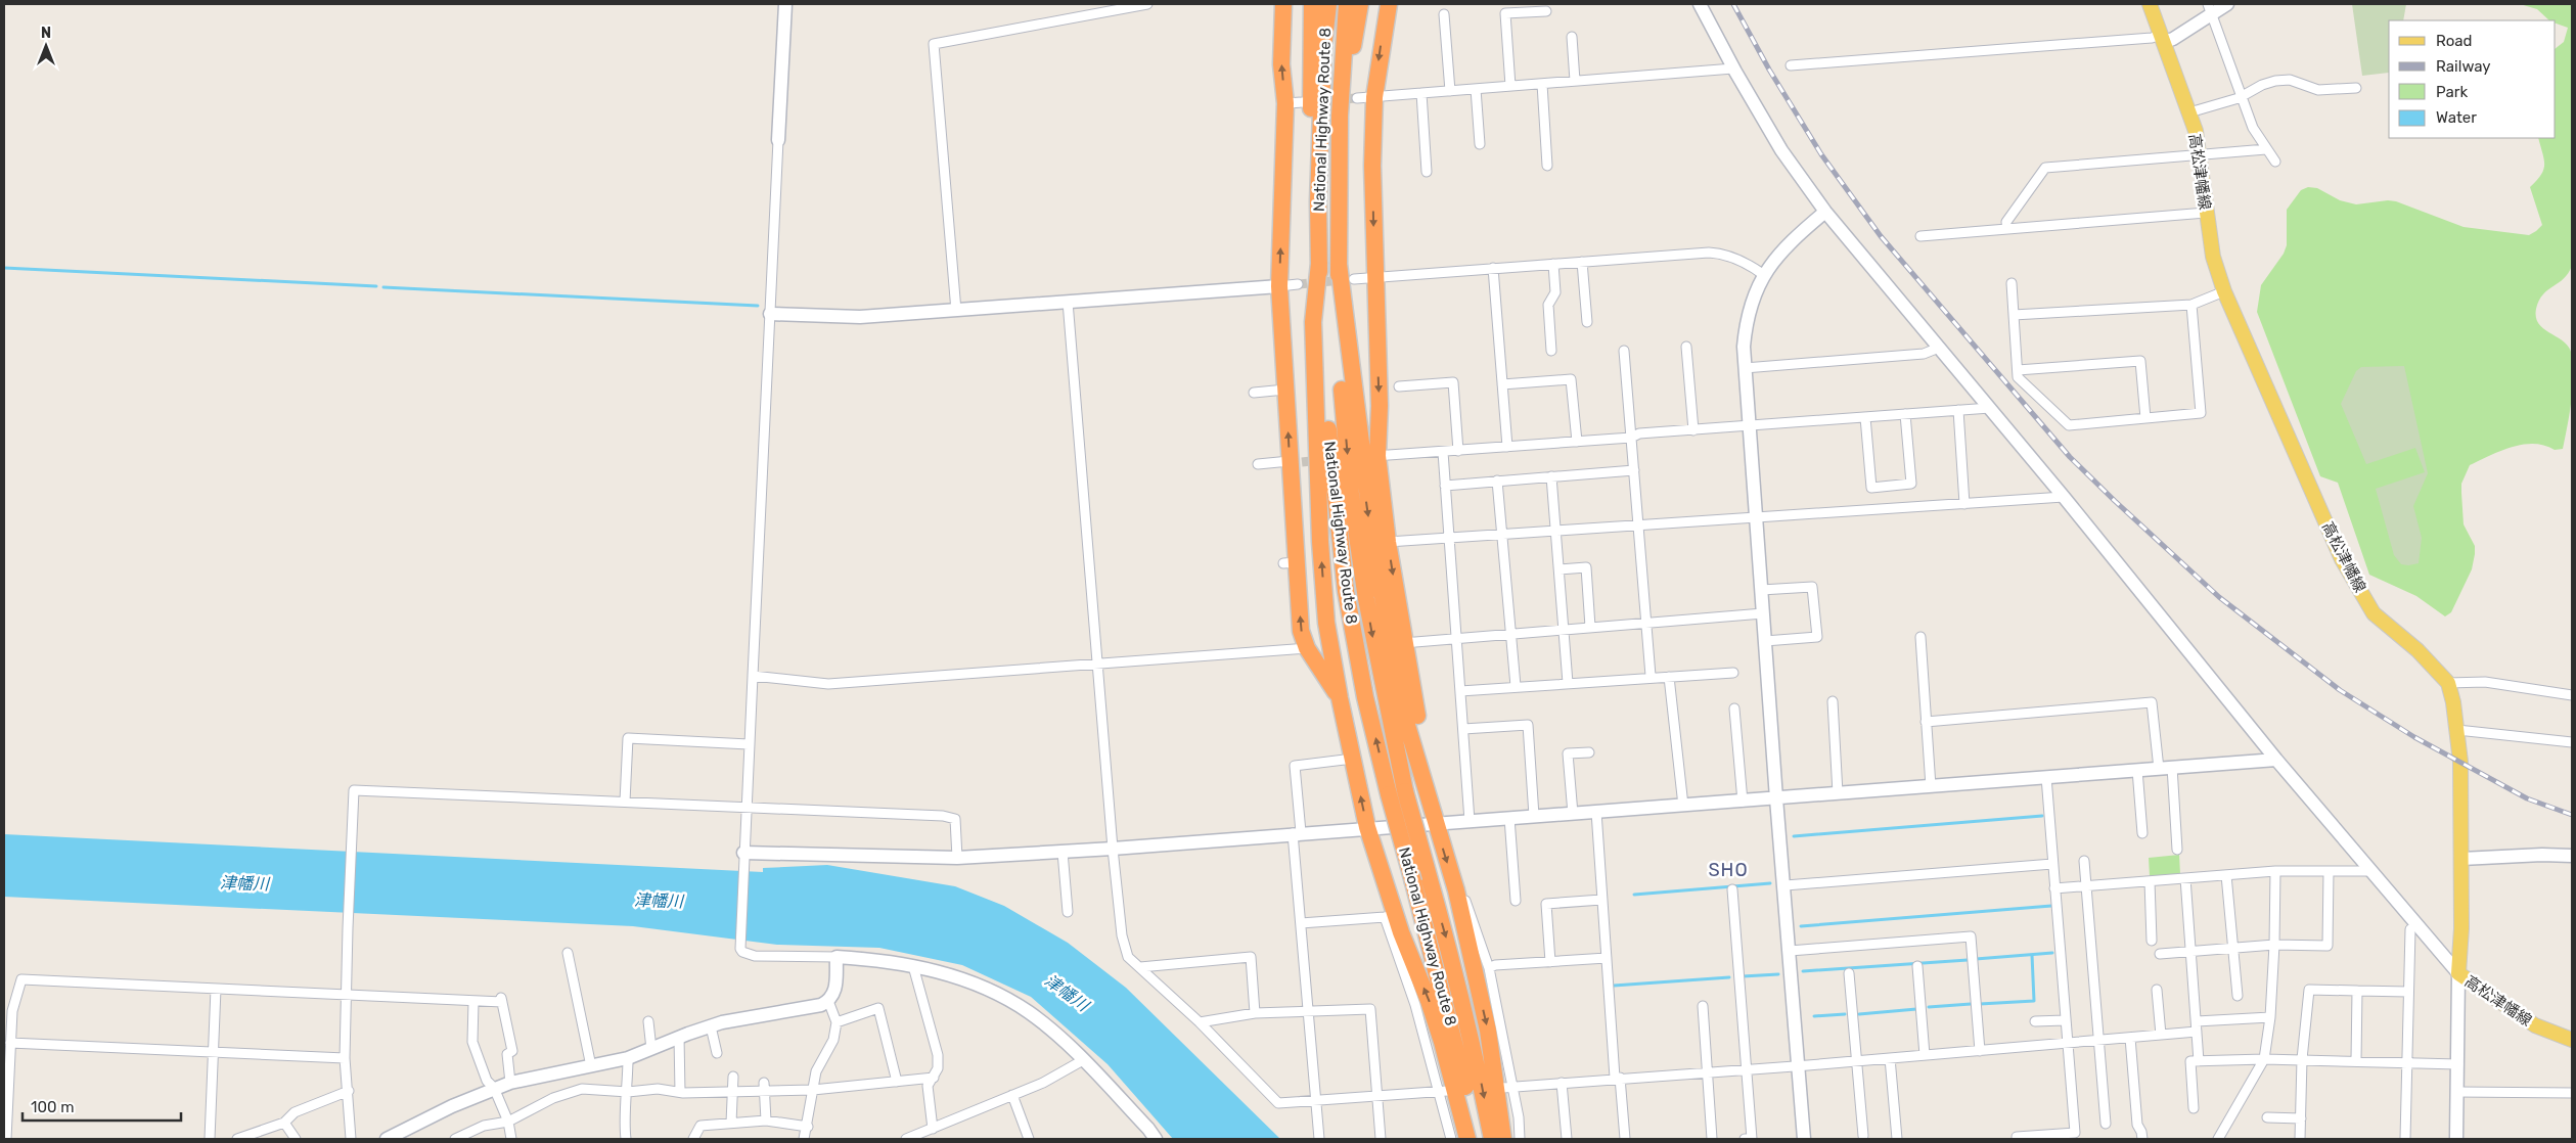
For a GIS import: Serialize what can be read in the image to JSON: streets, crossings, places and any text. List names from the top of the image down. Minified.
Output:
{"streets":{"highway":["National Highway Route 8"],"main road":["高松津幡線"]},"districts":["SHO"],"water":["津幡川"],"legend":["Road","Railway","Park","Water"],"scale_bar":"100 m","north":"top"}
